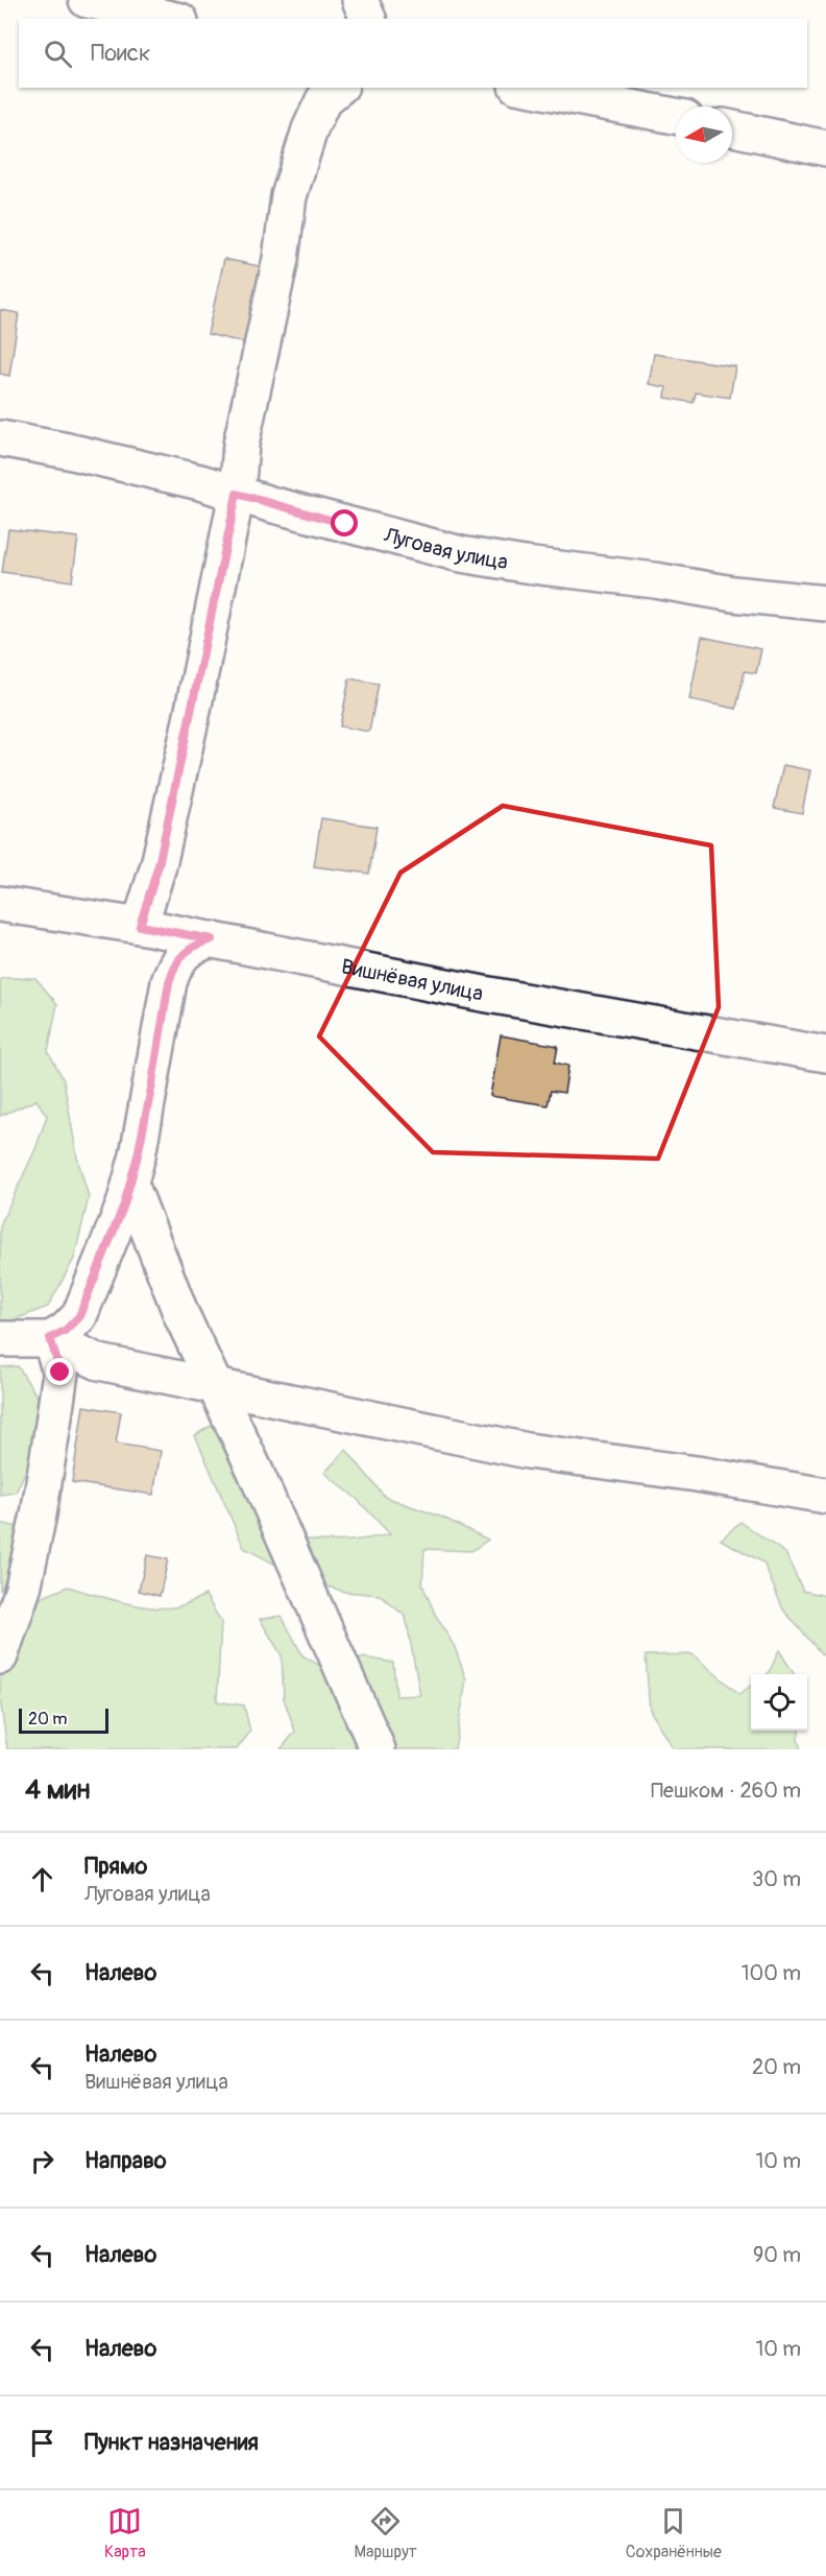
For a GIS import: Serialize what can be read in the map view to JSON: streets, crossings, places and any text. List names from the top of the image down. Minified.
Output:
{"streets":{"street":["Луговая улица","Вишнёвая улица"]},"scale_bar":"20 m","north":"left","page":{"search":"Поиск","scale":"20 m","heading":["4 мин","Пешком · 260 m"],"list":[["Прямо","Луговая улица","30 m"],["Налево","100 m"],["Налево","Вишнёвая улица","20 m"],["Направо","10 m"],["Налево","90 m"],["Налево","10 m"],"Пункт назначения"],"nav":["Карта","Маршрут","Сохранённые"]}}
